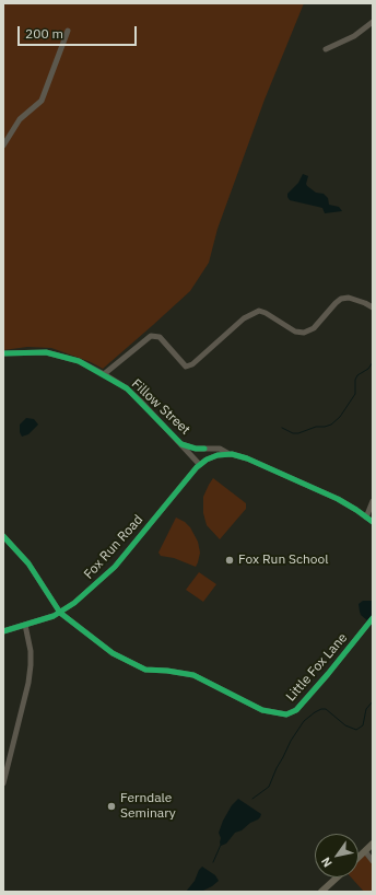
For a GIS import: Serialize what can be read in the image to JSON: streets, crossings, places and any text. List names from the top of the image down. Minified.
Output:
{"streets":{"street":["Fillow Street","Fox Run Road","Little Fox Lane"]},"crossings":[["Fillow Street","Fox Run Road"],["Fox Run Road","Little Fox Lane"]],"places":["Fox Run School","Ferndale Seminary"],"scale_bar":"200 m","north":"bottom left"}
